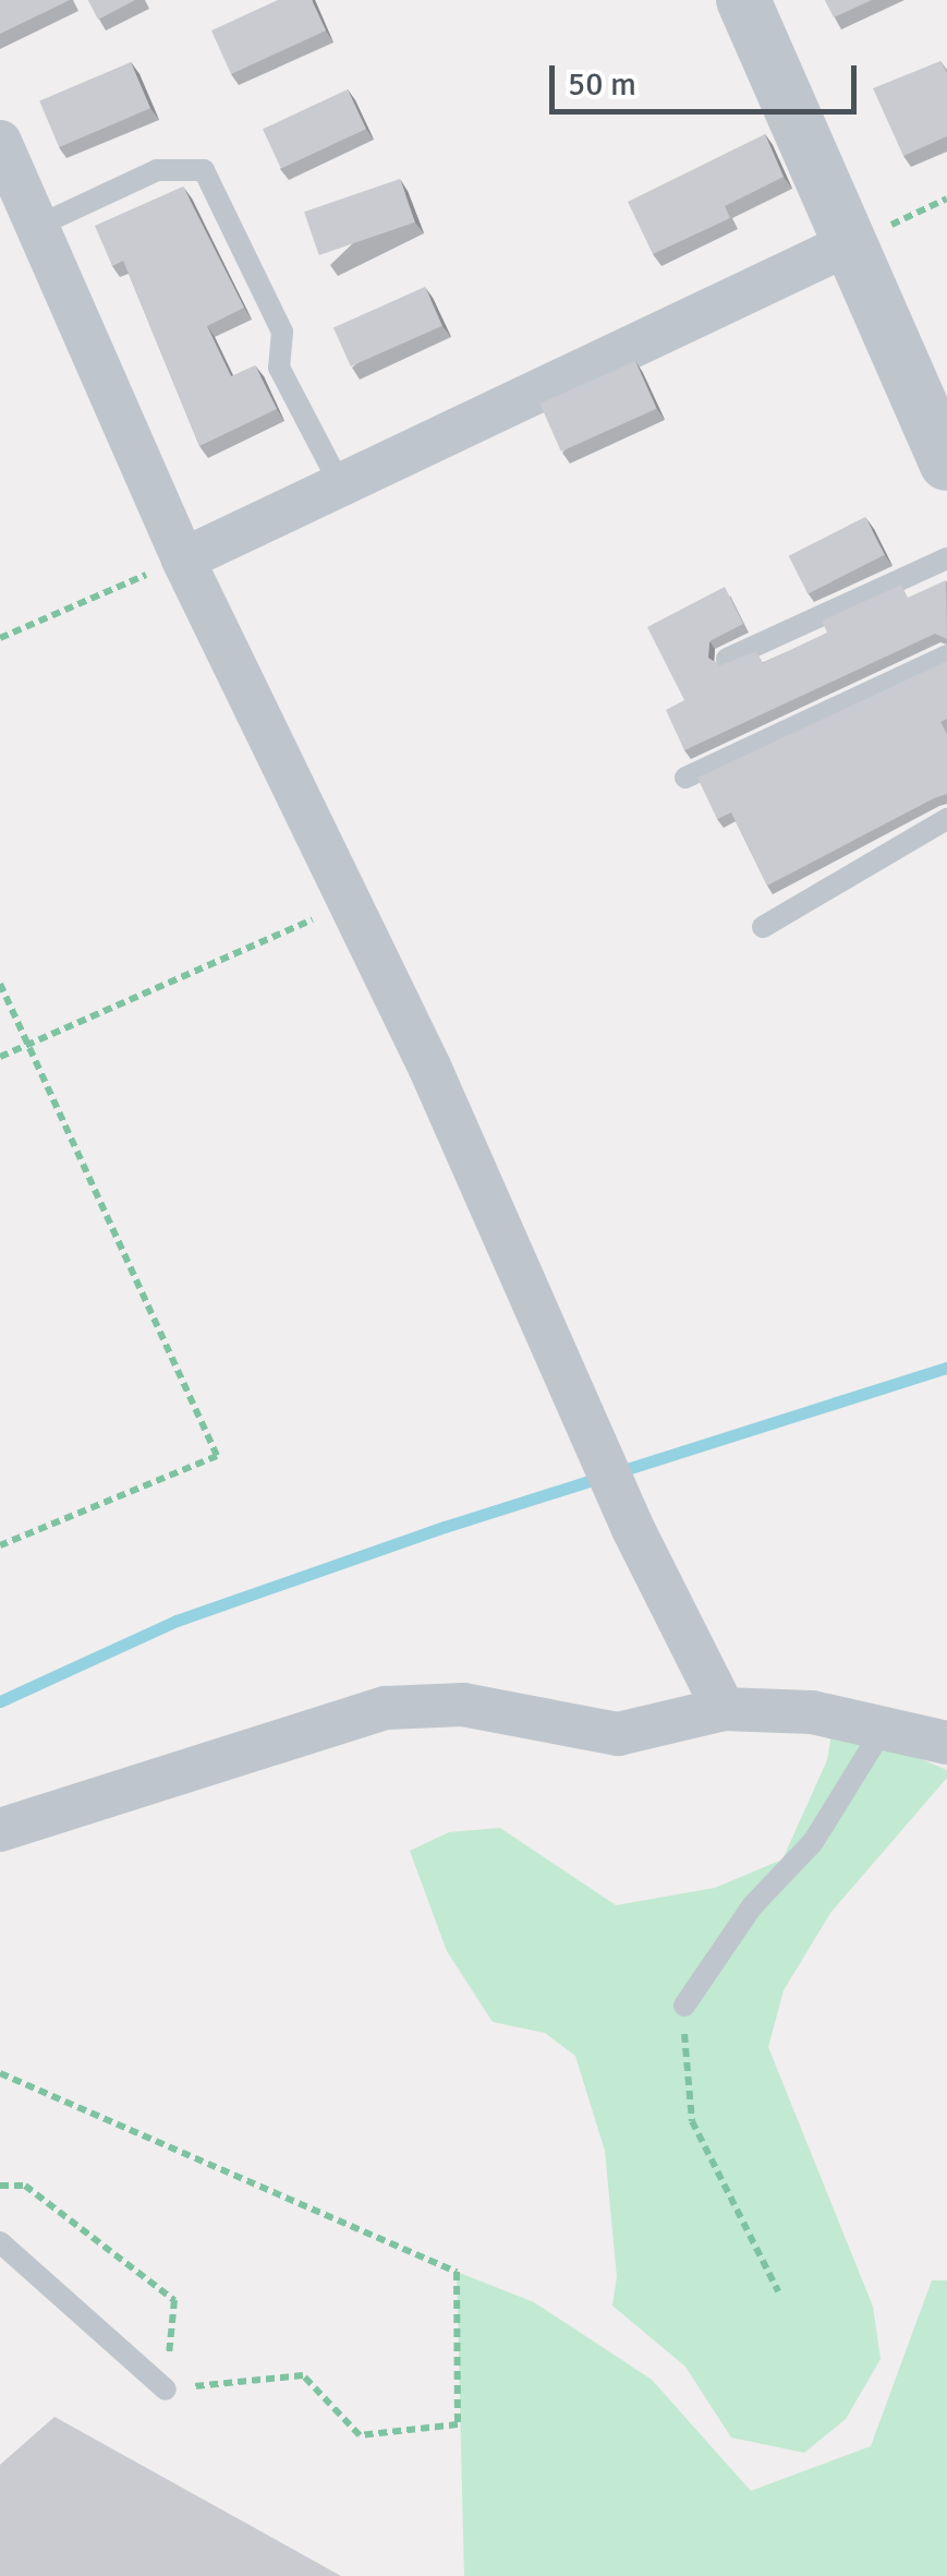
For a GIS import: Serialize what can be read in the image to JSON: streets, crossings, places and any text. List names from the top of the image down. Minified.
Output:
{"scale_bar":"50 m"}
